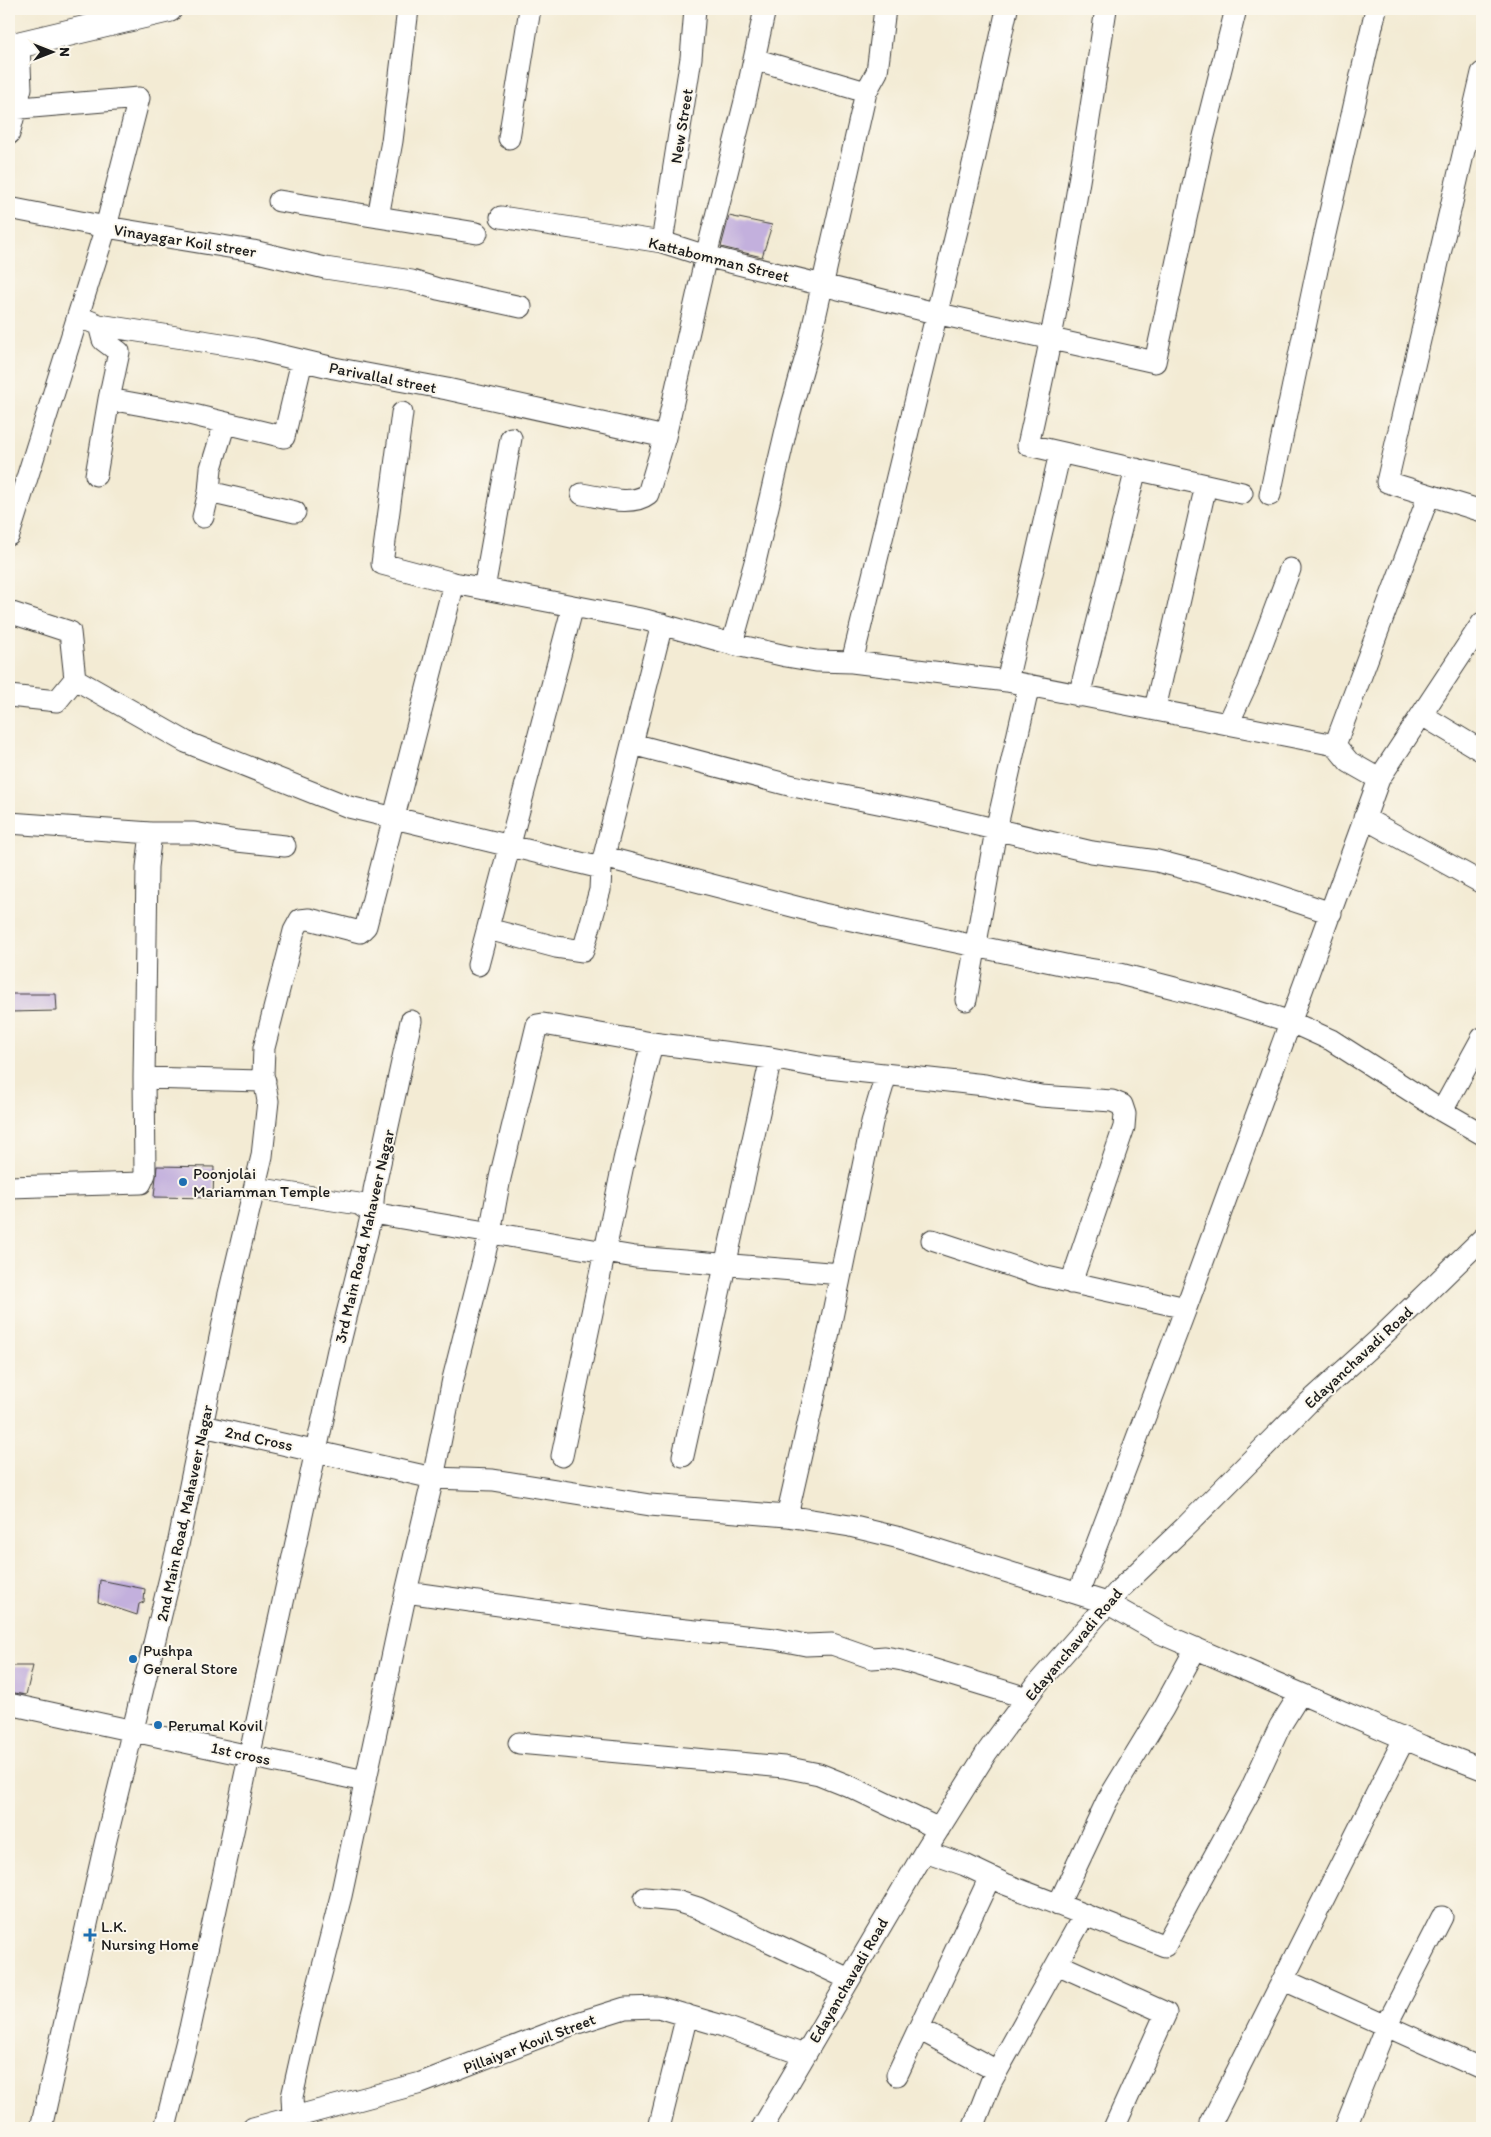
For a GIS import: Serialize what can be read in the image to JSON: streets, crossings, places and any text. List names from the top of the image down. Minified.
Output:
{"streets":{"street":["New Street","Vinayagar Koil streer","Kattabomman Street","Parivallal street","3rd Main Road, Mahaveer Nagar","Edayanchavadi Road","2nd Cross","2nd Main Road, Mahaveer Nagar","1st cross","Pillaiyar Kovil Street"]},"crossings":[["New Street","Kattabomman Street"],["Vinayagar Koil streer","Parivallal street"],["3rd Main Road, Mahaveer Nagar","2nd Cross"],["3rd Main Road, Mahaveer Nagar","1st cross"],["Edayanchavadi Road","2nd Cross"],["Edayanchavadi Road","Pillaiyar Kovil Street"],["2nd Cross","2nd Main Road, Mahaveer Nagar"],["2nd Main Road, Mahaveer Nagar","1st cross"]],"places":{"other":["Poonjolai Mariamman Temple","Pushpa General Store","Perumal Kovil"],"health":["L.K. Nursing Home"]},"north":"right"}
